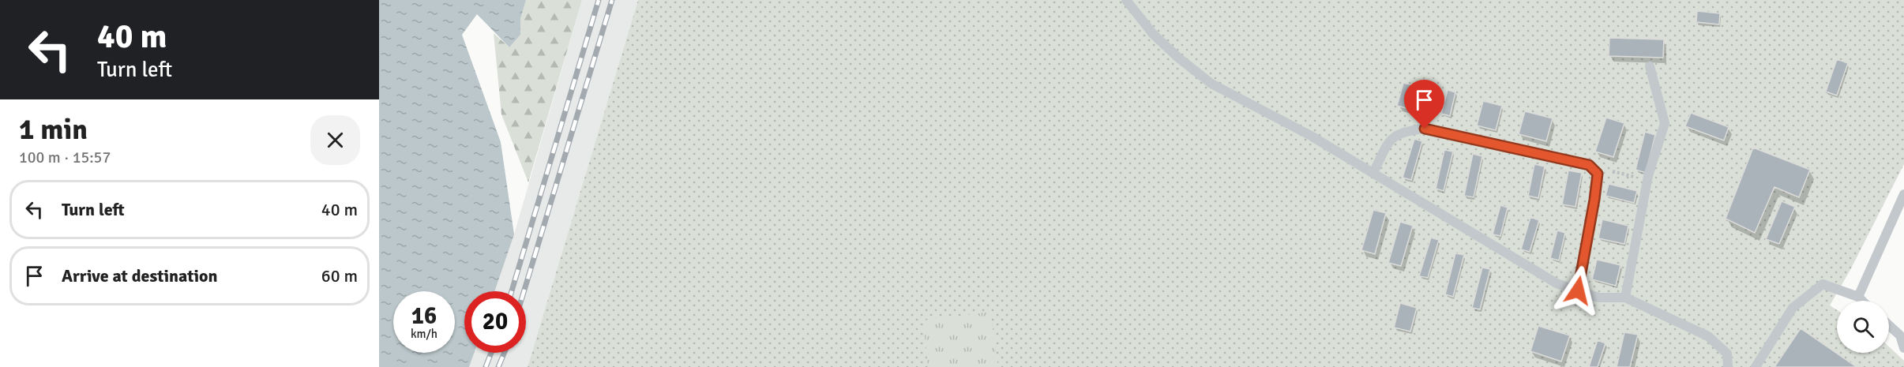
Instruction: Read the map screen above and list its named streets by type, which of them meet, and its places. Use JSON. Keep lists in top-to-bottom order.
{
  "page": {
    "turn": ["40 m", "Turn left"],
    "heading": ["1 min", "100 m · 15:57"],
    "list": [
      {
        "name": "Turn left",
        "value": "40 m"
      },
      {
        "name": "Arrive at destination",
        "value": "60 m"
      }
    ],
    "speed": "16 km/h",
    "limit": "20"
  }
}
